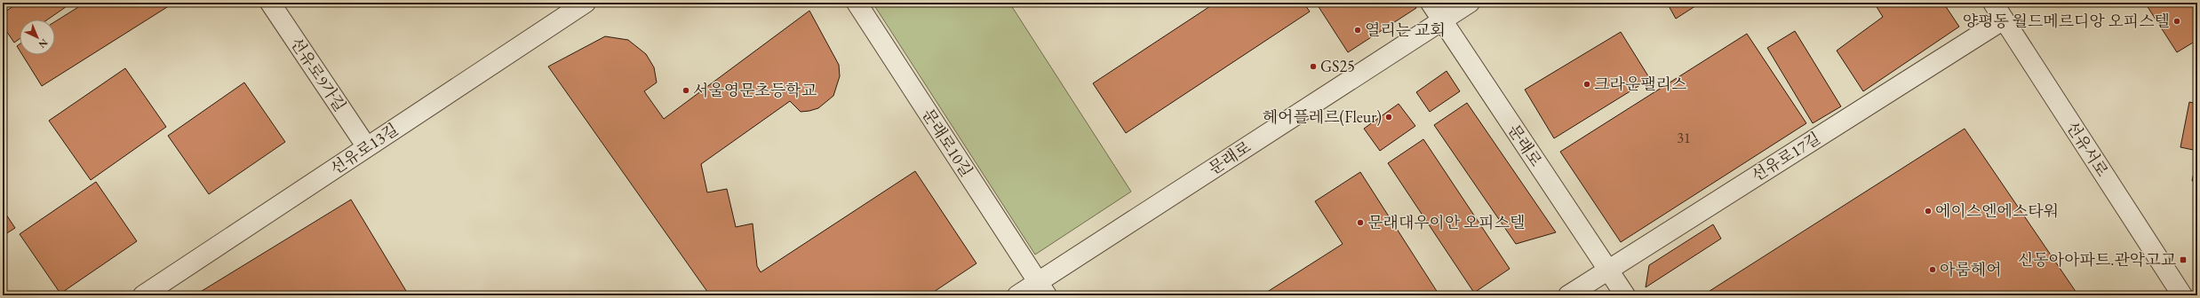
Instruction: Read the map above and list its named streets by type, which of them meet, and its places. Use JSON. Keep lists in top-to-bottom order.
{
  "streets": {
    "street": [
      "선유로9가길",
      "문래로10길",
      "문래로",
      "선유로13길",
      "선유서로",
      "선유로17길"
    ]
  },
  "crossings": [
    ["선유로9가길", "선유로13길"],
    ["문래로10길", "문래로"],
    ["문래로", "선유로17길"],
    ["선유서로", "선유로17길"]
  ],
  "places": {
    "other": [
      "양평동 월드메르디앙 오피스텔",
      "열리는 교회",
      "GS25",
      "크라운팰리스",
      "서울영문초등학교",
      "헤어플레르(Fleur)",
      "에이스엔에스타워",
      "문래대우이안 오피스텔",
      "아룸헤어"
    ],
    "transit": ["신동아아파트.관악고교"]
  },
  "house_numbers": ["31"],
  "north": "bottom right"
}
